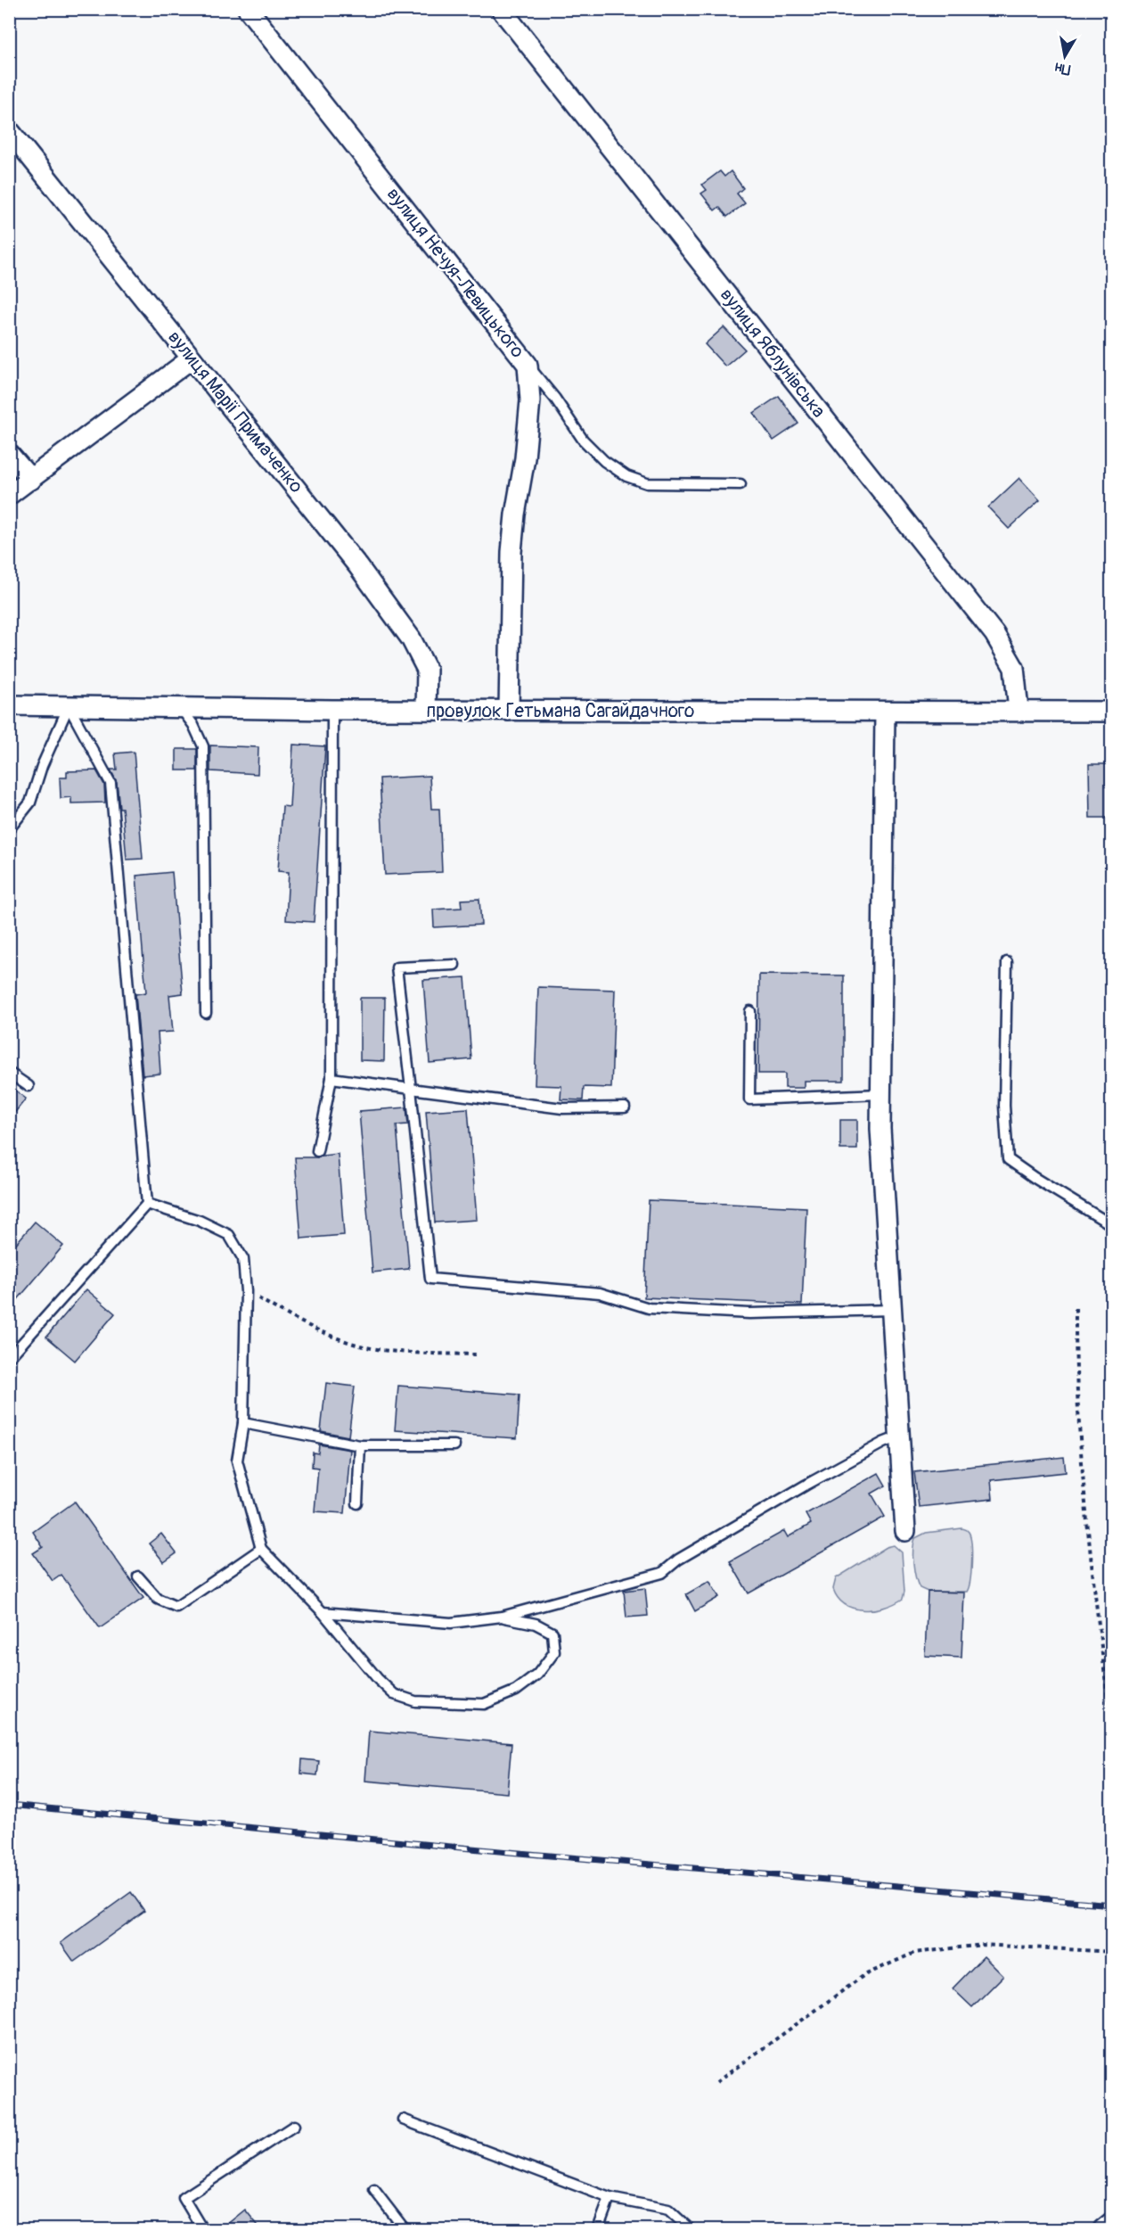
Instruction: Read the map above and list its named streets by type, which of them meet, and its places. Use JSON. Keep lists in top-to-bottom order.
{
  "streets": {
    "street": [
      "вулиця Нечуя-Левицького",
      "вулиця Яблунівська",
      "вулиця Марії Примаченко",
      "провулок Гетьмана Сагайдачного"
    ]
  },
  "crossings": [
    ["вулиця Нечуя-Левицького", "провулок Гетьмана Сагайдачного"],
    ["вулиця Яблунівська", "провулок Гетьмана Сагайдачного"],
    ["вулиця Марії Примаченко", "провулок Гетьмана Сагайдачного"]
  ],
  "north": "bottom"
}
